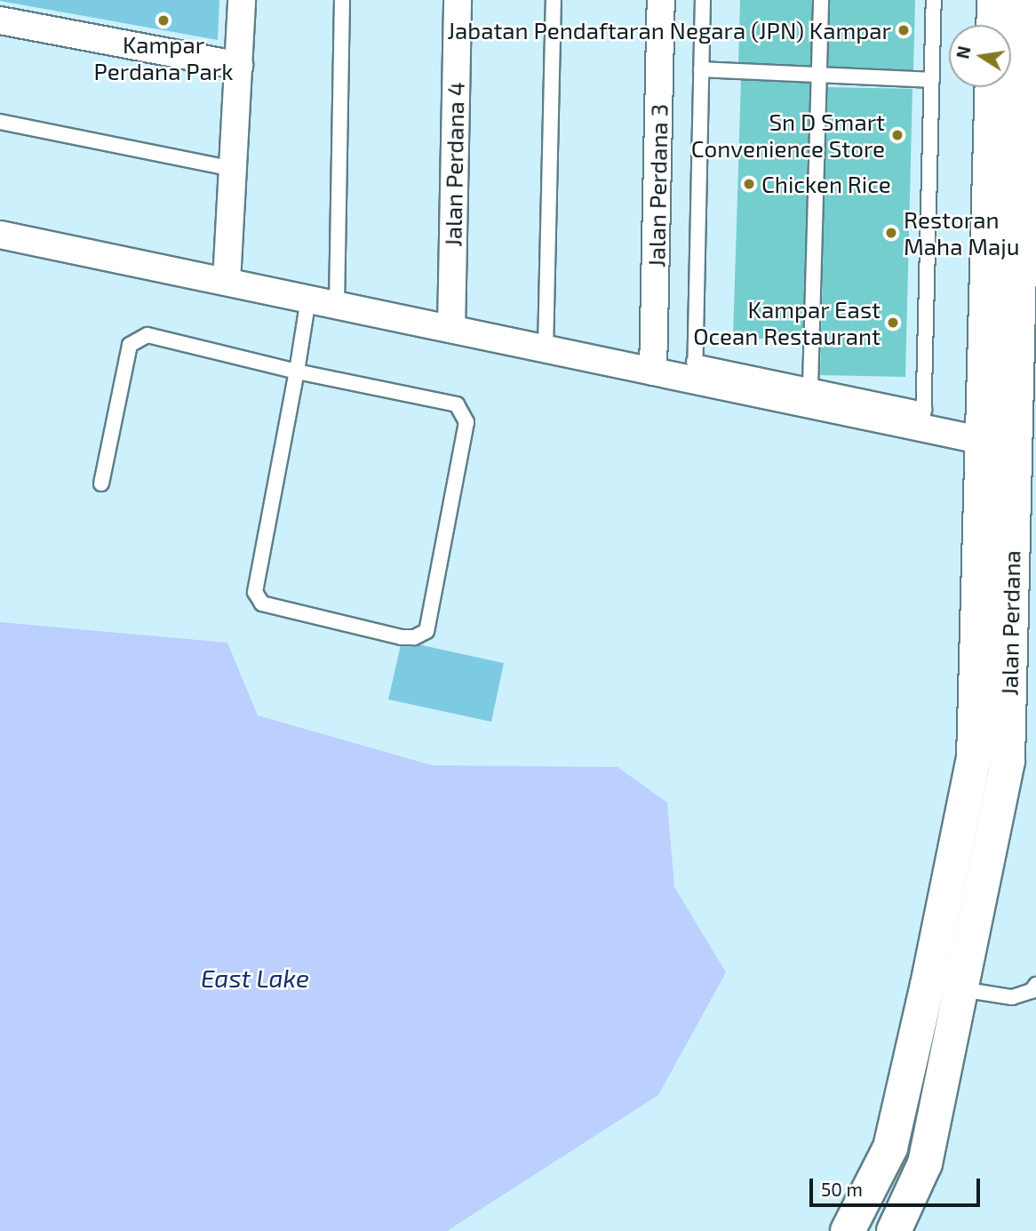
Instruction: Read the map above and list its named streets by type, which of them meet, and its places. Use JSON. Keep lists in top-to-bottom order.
{
  "streets": {
    "street": ["Jalan Perdana 4", "Jalan Perdana 3", "Jalan Perdana"]
  },
  "water": ["East Lake"],
  "places": [
    "Kampar Perdana Park",
    "Jabatan Pendaftaran Negara (JPN) Kampar",
    "Sn D Smart Convenience Store",
    "Chicken Rice",
    "Restoran Maha Maju",
    "Kampar East Ocean Restaurant"
  ],
  "scale_bar": "50 m",
  "north": "left"
}
